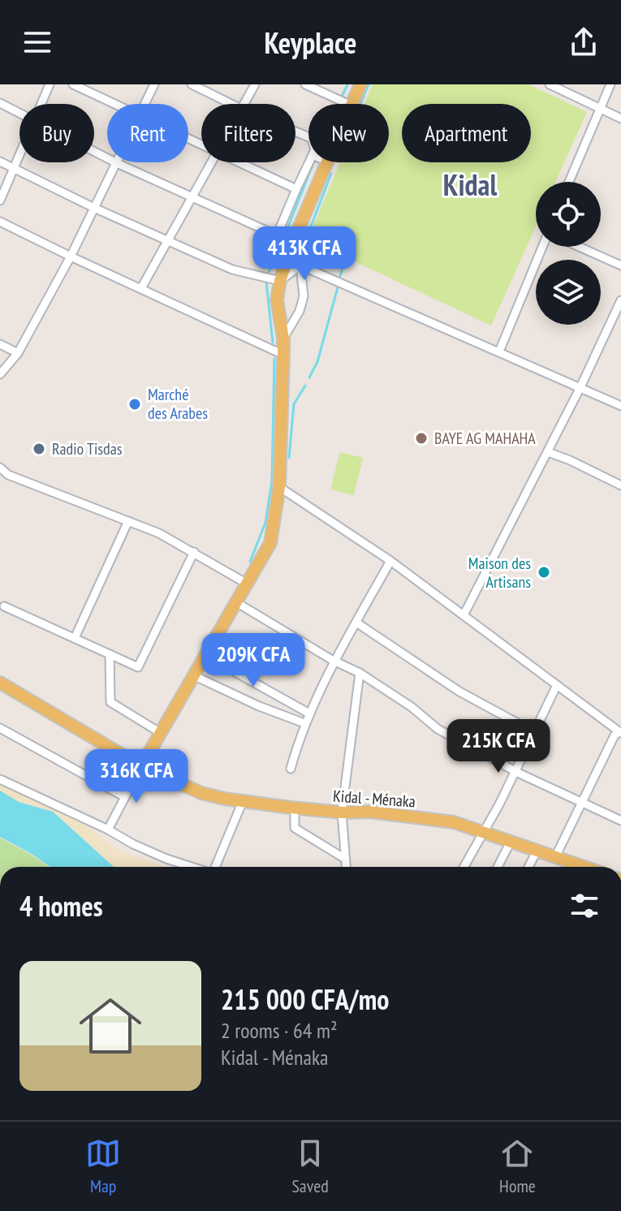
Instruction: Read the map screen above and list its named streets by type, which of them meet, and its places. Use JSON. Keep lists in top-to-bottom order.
{
  "streets": {
    "main road": ["Kidal - Ménaka"]
  },
  "districts": ["Kidal"],
  "places": [
    "Marché des Arabes",
    "BAYE AG MAHAHA",
    "Radio Tisdas",
    "Maison des Artisans"
  ],
  "page": {
    "header": "Keyplace",
    "chip": [
      "Buy",
      "Rent",
      "Filters",
      "New",
      "Apartment"
    ],
    "price": [
      "413K CFA",
      "209K CFA",
      "215K CFA",
      "316K CFA"
    ],
    "heading": "4 homes",
    "list": [
      {
        "name": "215 000 CFA/mo",
        "note": "2 rooms · 64 m² · Kidal - Ménaka"
      }
    ],
    "tabs": ["Map", "Saved", "Home"]
  }
}
